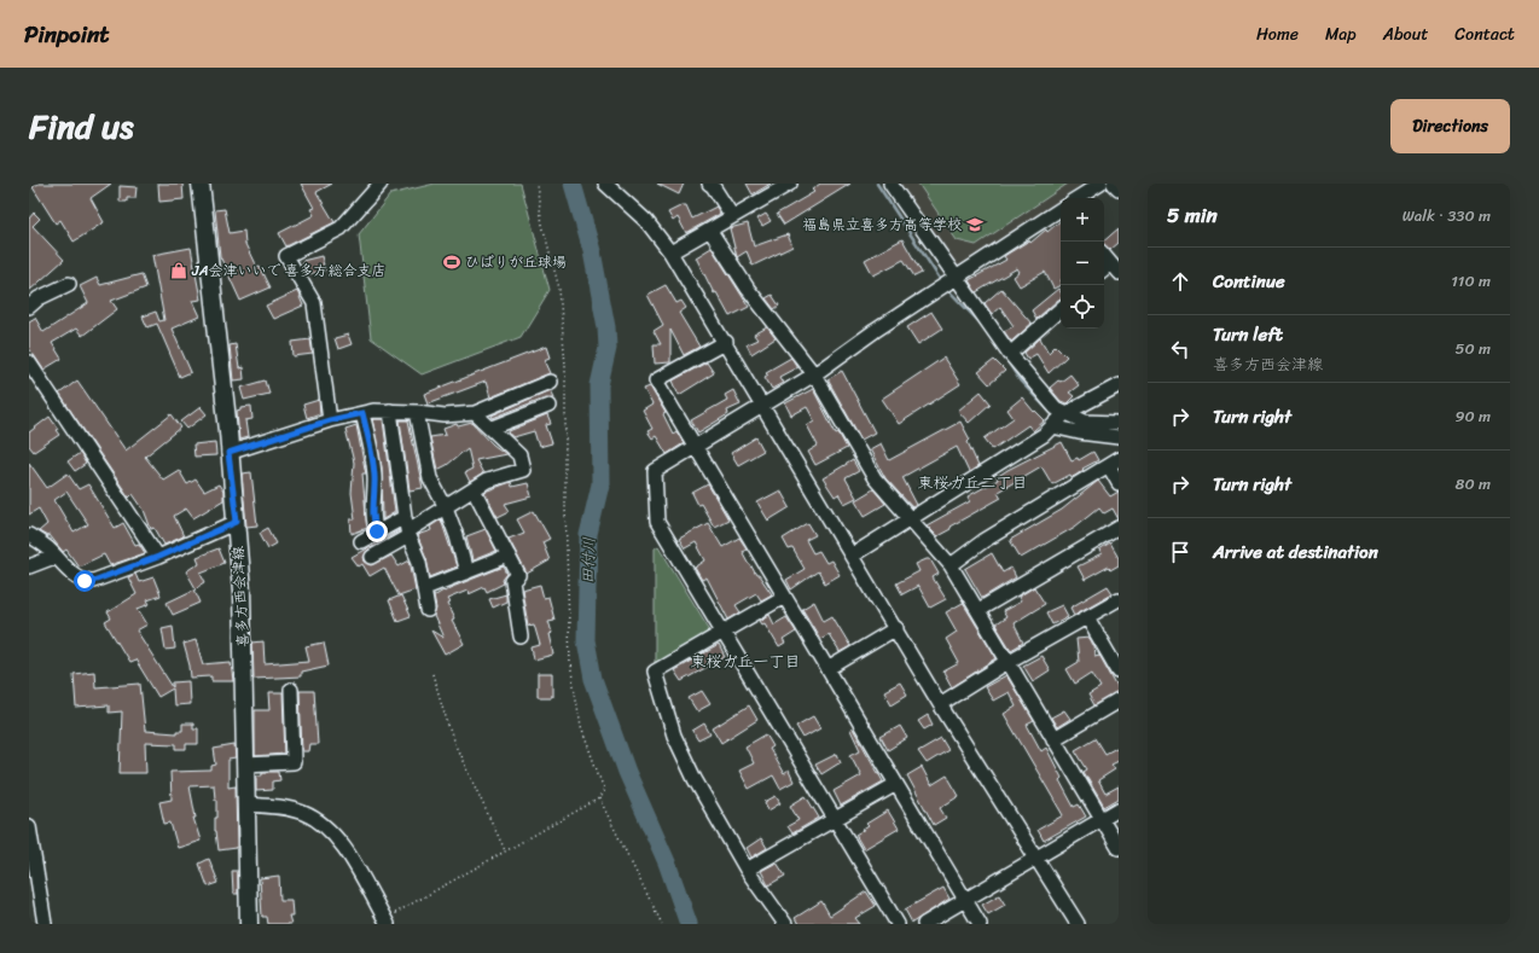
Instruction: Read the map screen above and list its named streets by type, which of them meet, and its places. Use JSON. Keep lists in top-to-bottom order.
{
  "streets": {
    "main road": ["喜多方西会津線"]
  },
  "districts": ["東桜ガ丘二丁目", "東桜ガ丘一丁目"],
  "water": ["田付川"],
  "places": {
    "school or university": ["福島県立喜多方高等学校"],
    "sports": ["ひばりが丘球場"],
    "shop": ["JA会津いいで 喜多方総合支店"]
  },
  "page": {
    "header": "Pinpoint",
    "nav": [
      "Home",
      "Map",
      "About",
      "Contact"
    ],
    "title": "Find us",
    "buttons": "Directions",
    "heading": ["5 min", "Walk · 330 m"],
    "map_buttons": ["+", "−"],
    "list": [
      ["Continue", "110 m"],
      ["Turn left", "喜多方西会津線", "50 m"],
      ["Turn right", "90 m"],
      ["Turn right", "80 m"],
      "Arrive at destination"
    ]
  }
}
